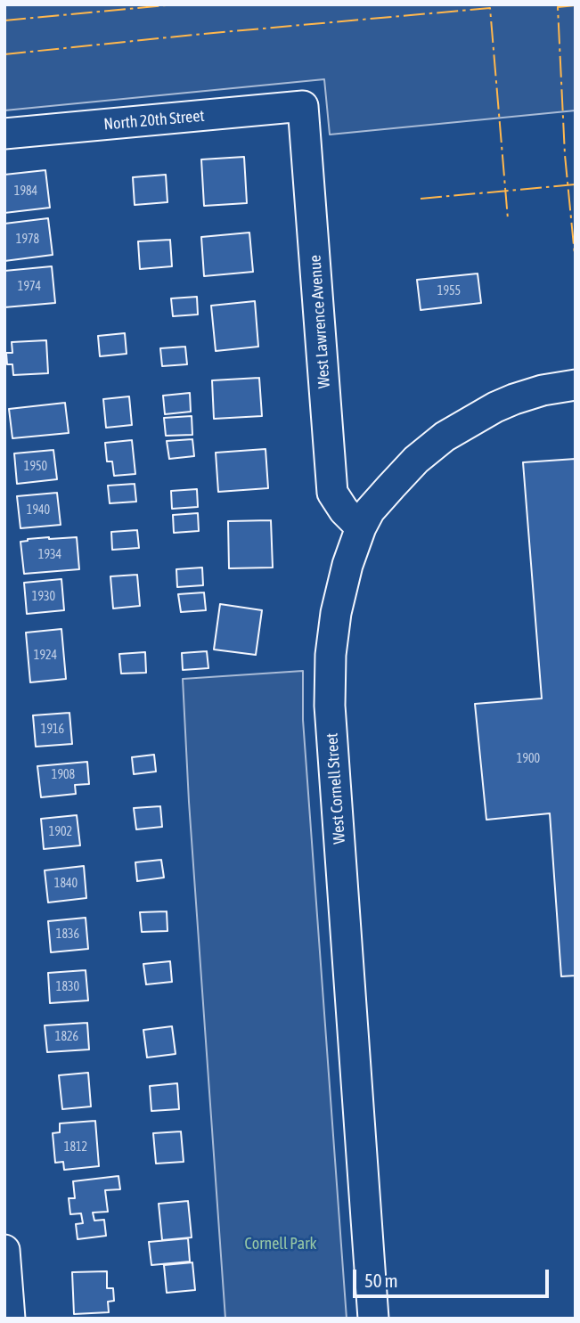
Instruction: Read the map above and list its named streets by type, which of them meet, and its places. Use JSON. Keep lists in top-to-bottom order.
{
  "streets": {
    "street": ["North 20th Street", "West Lawrence Avenue", "West Cornell Street"]
  },
  "crossings": [
    ["North 20th Street", "West Lawrence Avenue"],
    ["West Lawrence Avenue", "West Cornell Street"]
  ],
  "parks": ["Cornell Park"],
  "house_numbers": [
    "1984",
    "1978",
    "1974",
    "1955",
    "1950",
    "1940",
    "1934",
    "1930",
    "1924",
    "1916",
    "1900",
    "1908",
    "1902",
    "1840",
    "1836",
    "1830",
    "1826",
    "1812"
  ],
  "scale_bar": "50 m"
}
